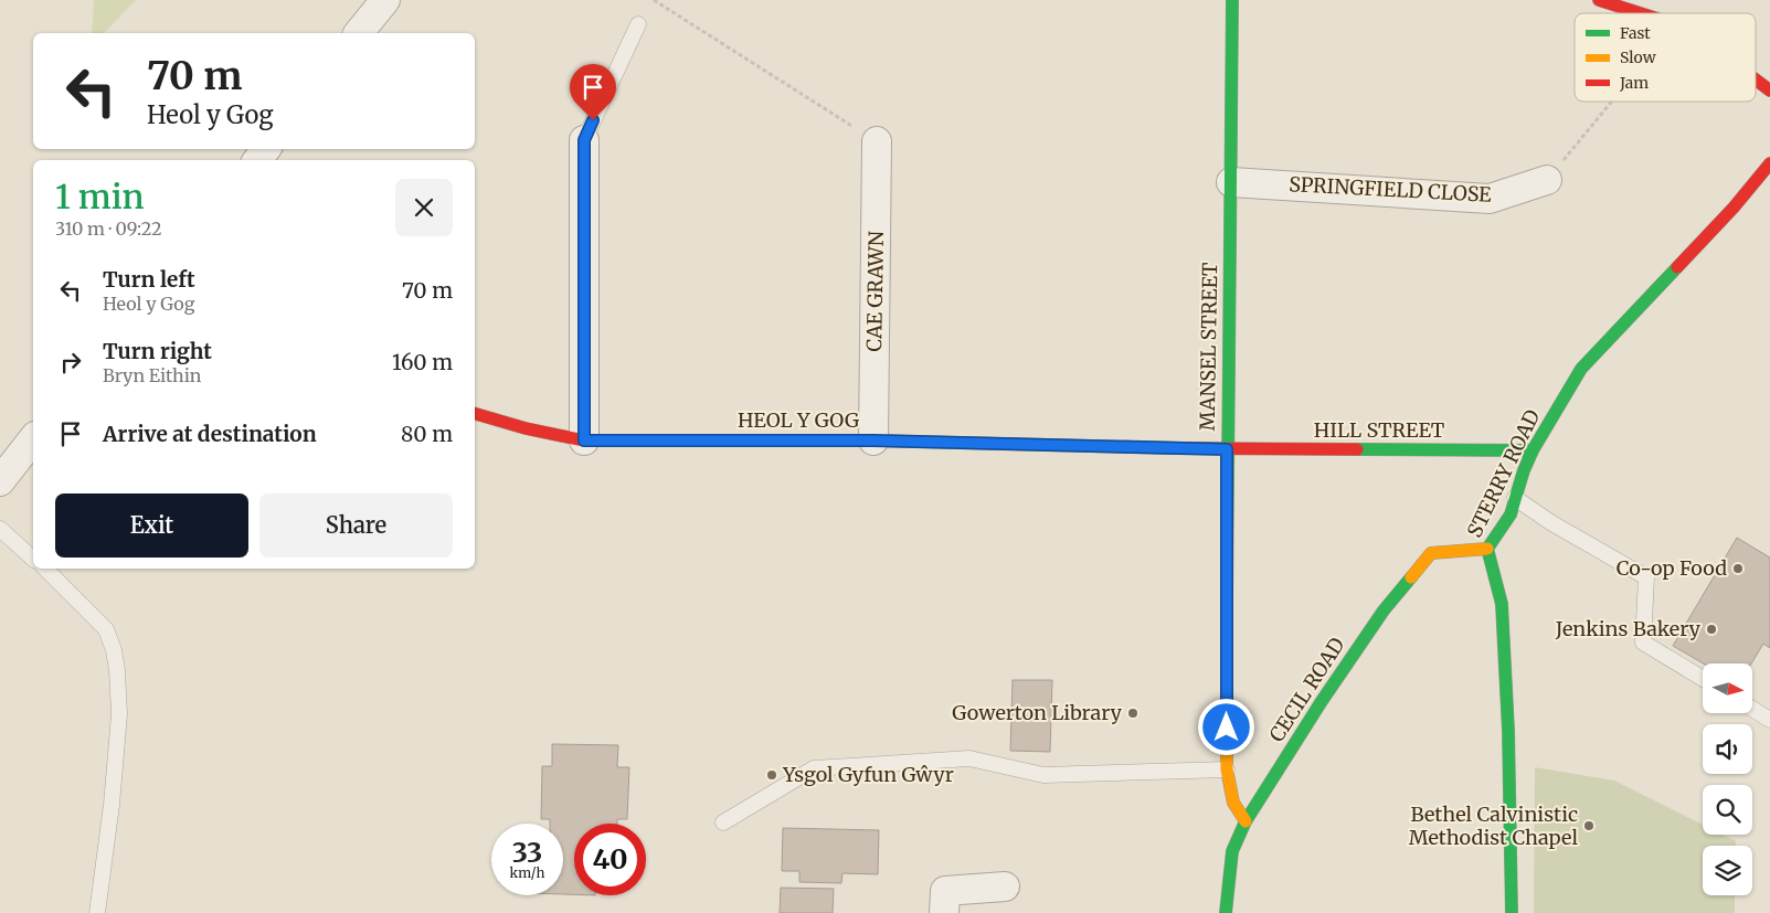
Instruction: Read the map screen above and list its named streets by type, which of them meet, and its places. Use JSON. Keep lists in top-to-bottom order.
{
  "streets": {
    "street": [
      "SPRINGFIELD CLOSE",
      "CAE GRAWN",
      "MANSEL STREET",
      "HEOL Y GOG",
      "HILL STREET",
      "STERRY ROAD",
      "CECIL ROAD"
    ]
  },
  "crossings": [
    ["SPRINGFIELD CLOSE", "MANSEL STREET"],
    ["CAE GRAWN", "HEOL Y GOG"],
    ["MANSEL STREET", "HEOL Y GOG"],
    ["MANSEL STREET", "HILL STREET"],
    ["MANSEL STREET", "CECIL ROAD"],
    ["HEOL Y GOG", "HILL STREET"],
    ["HILL STREET", "STERRY ROAD"],
    ["STERRY ROAD", "CECIL ROAD"]
  ],
  "places": [
    "Co-op Food",
    "Jenkins Bakery",
    "Gowerton Library",
    "Ysgol Gyfun Gŵyr",
    "Bethel Calvinistic Methodist Chapel"
  ],
  "legend": ["Fast", "Slow", "Jam"],
  "north": "right",
  "page": {
    "turn": ["70 m", "Heol y Gog"],
    "heading": ["1 min", "310 m · 09:22"],
    "list": [
      {
        "name": "Turn left",
        "note": "Heol y Gog",
        "value": "70 m"
      },
      {
        "name": "Turn right",
        "note": "Bryn Eithin",
        "value": "160 m"
      },
      {
        "name": "Arrive at destination",
        "value": "80 m"
      }
    ],
    "buttons": ["Exit", "Share"],
    "speed": "33 km/h",
    "limit": "40"
  }
}
